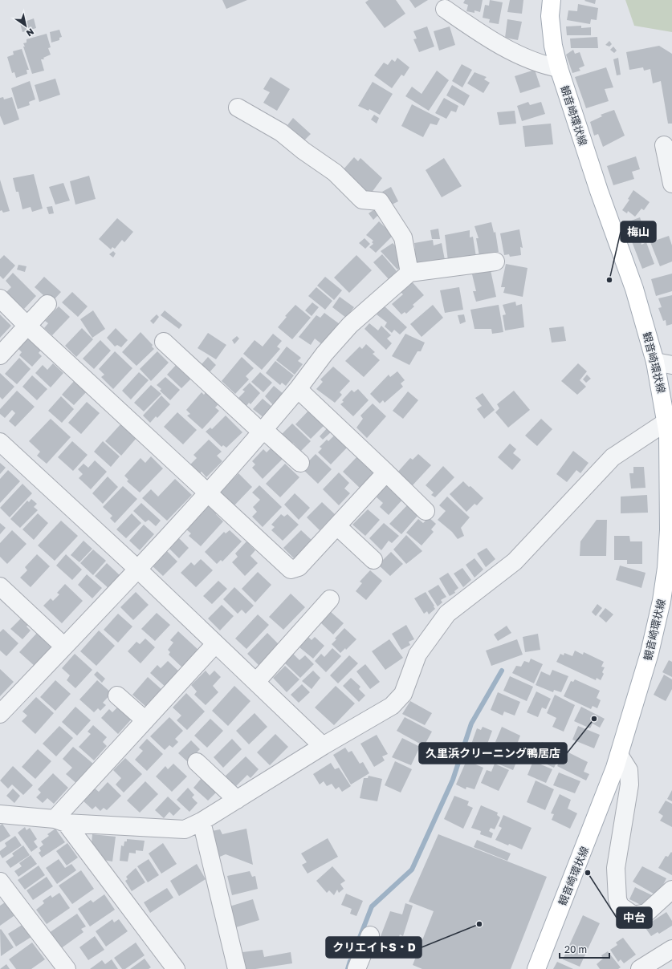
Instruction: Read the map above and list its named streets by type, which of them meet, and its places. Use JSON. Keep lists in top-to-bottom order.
{
  "streets": {
    "main road": ["観音崎環状線"]
  },
  "places": [
    "梅山",
    "久里浜クリーニング鴨居店",
    "中台",
    "クリエイトS・D"
  ],
  "scale_bar": "20 m",
  "north": "bottom right"
}
